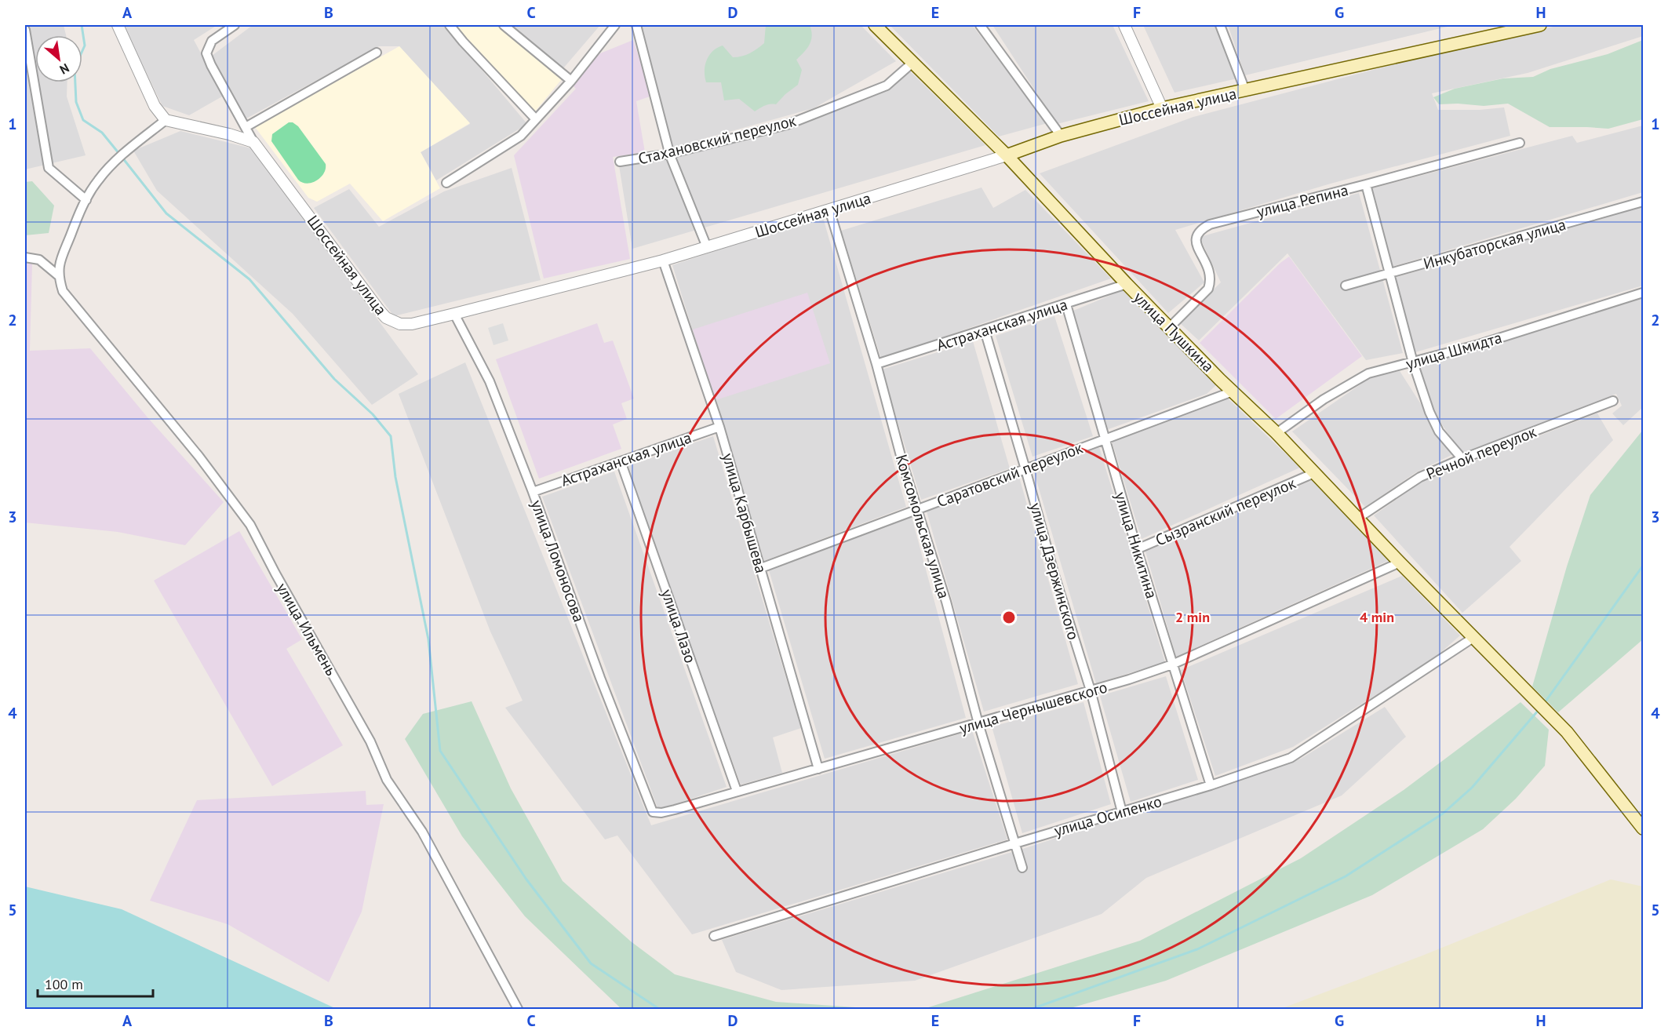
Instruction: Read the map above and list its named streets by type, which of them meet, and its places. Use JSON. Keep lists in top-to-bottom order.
{
  "streets": {
    "main road": ["Шоссейная улица", "улица Пушкина"],
    "street": [
      "Стахановский переулок",
      "улица Репина",
      "Инкубаторская улица",
      "Астраханская улица",
      "улица Шмидта",
      "Речной переулок",
      "Саратовский переулок",
      "Сызранский переулок",
      "улица Карбышева",
      "Комсомольская улица",
      "улица Никитина",
      "улица Ломоносова",
      "улица Дзержинского",
      "улица Лазо",
      "улица Ильмень",
      "улица Чернышевского",
      "улица Осипенко"
    ]
  },
  "crossings": [
    ["Шоссейная улица", "улица Пушкина"],
    ["Шоссейная улица", "улица Карбышева"],
    ["Шоссейная улица", "Комсомольская улица"],
    ["Шоссейная улица", "улица Ломоносова"],
    ["Стахановский переулок", "улица Пушкина"],
    ["улица Репина", "улица Пушкина"],
    ["Астраханская улица", "улица Пушкина"],
    ["Астраханская улица", "улица Карбышева"],
    ["Астраханская улица", "Комсомольская улица"],
    ["Астраханская улица", "улица Никитина"],
    ["Астраханская улица", "улица Ломоносова"],
    ["Астраханская улица", "улица Дзержинского"],
    ["Астраханская улица", "улица Лазо"],
    ["улица Пушкина", "улица Шмидта"],
    ["улица Пушкина", "Речной переулок"],
    ["улица Пушкина", "Саратовский переулок"],
    ["улица Пушкина", "Сызранский переулок"],
    ["улица Пушкина", "улица Чернышевского"],
    ["улица Пушкина", "улица Осипенко"],
    ["Саратовский переулок", "улица Карбышева"],
    ["Саратовский переулок", "Комсомольская улица"],
    ["Саратовский переулок", "улица Никитина"],
    ["Саратовский переулок", "улица Дзержинского"],
    ["Сызранский переулок", "улица Никитина"],
    ["улица Карбышева", "улица Чернышевского"],
    ["Комсомольская улица", "улица Чернышевского"],
    ["Комсомольская улица", "улица Осипенко"],
    ["улица Никитина", "улица Чернышевского"],
    ["улица Никитина", "улица Осипенко"],
    ["улица Ломоносова", "улица Чернышевского"],
    ["улица Дзержинского", "улица Чернышевского"],
    ["улица Дзержинского", "улица Осипенко"],
    ["улица Лазо", "улица Чернышевского"]
  ],
  "scale_bar": "100 m",
  "north": "bottom right",
  "grid": {
    "columns": [
      "A",
      "B",
      "C",
      "D",
      "E",
      "F",
      "G",
      "H"
    ],
    "rows": [
      "1",
      "2",
      "3",
      "4",
      "5"
    ]
  },
  "rings": ["2 min", "4 min"]
}
